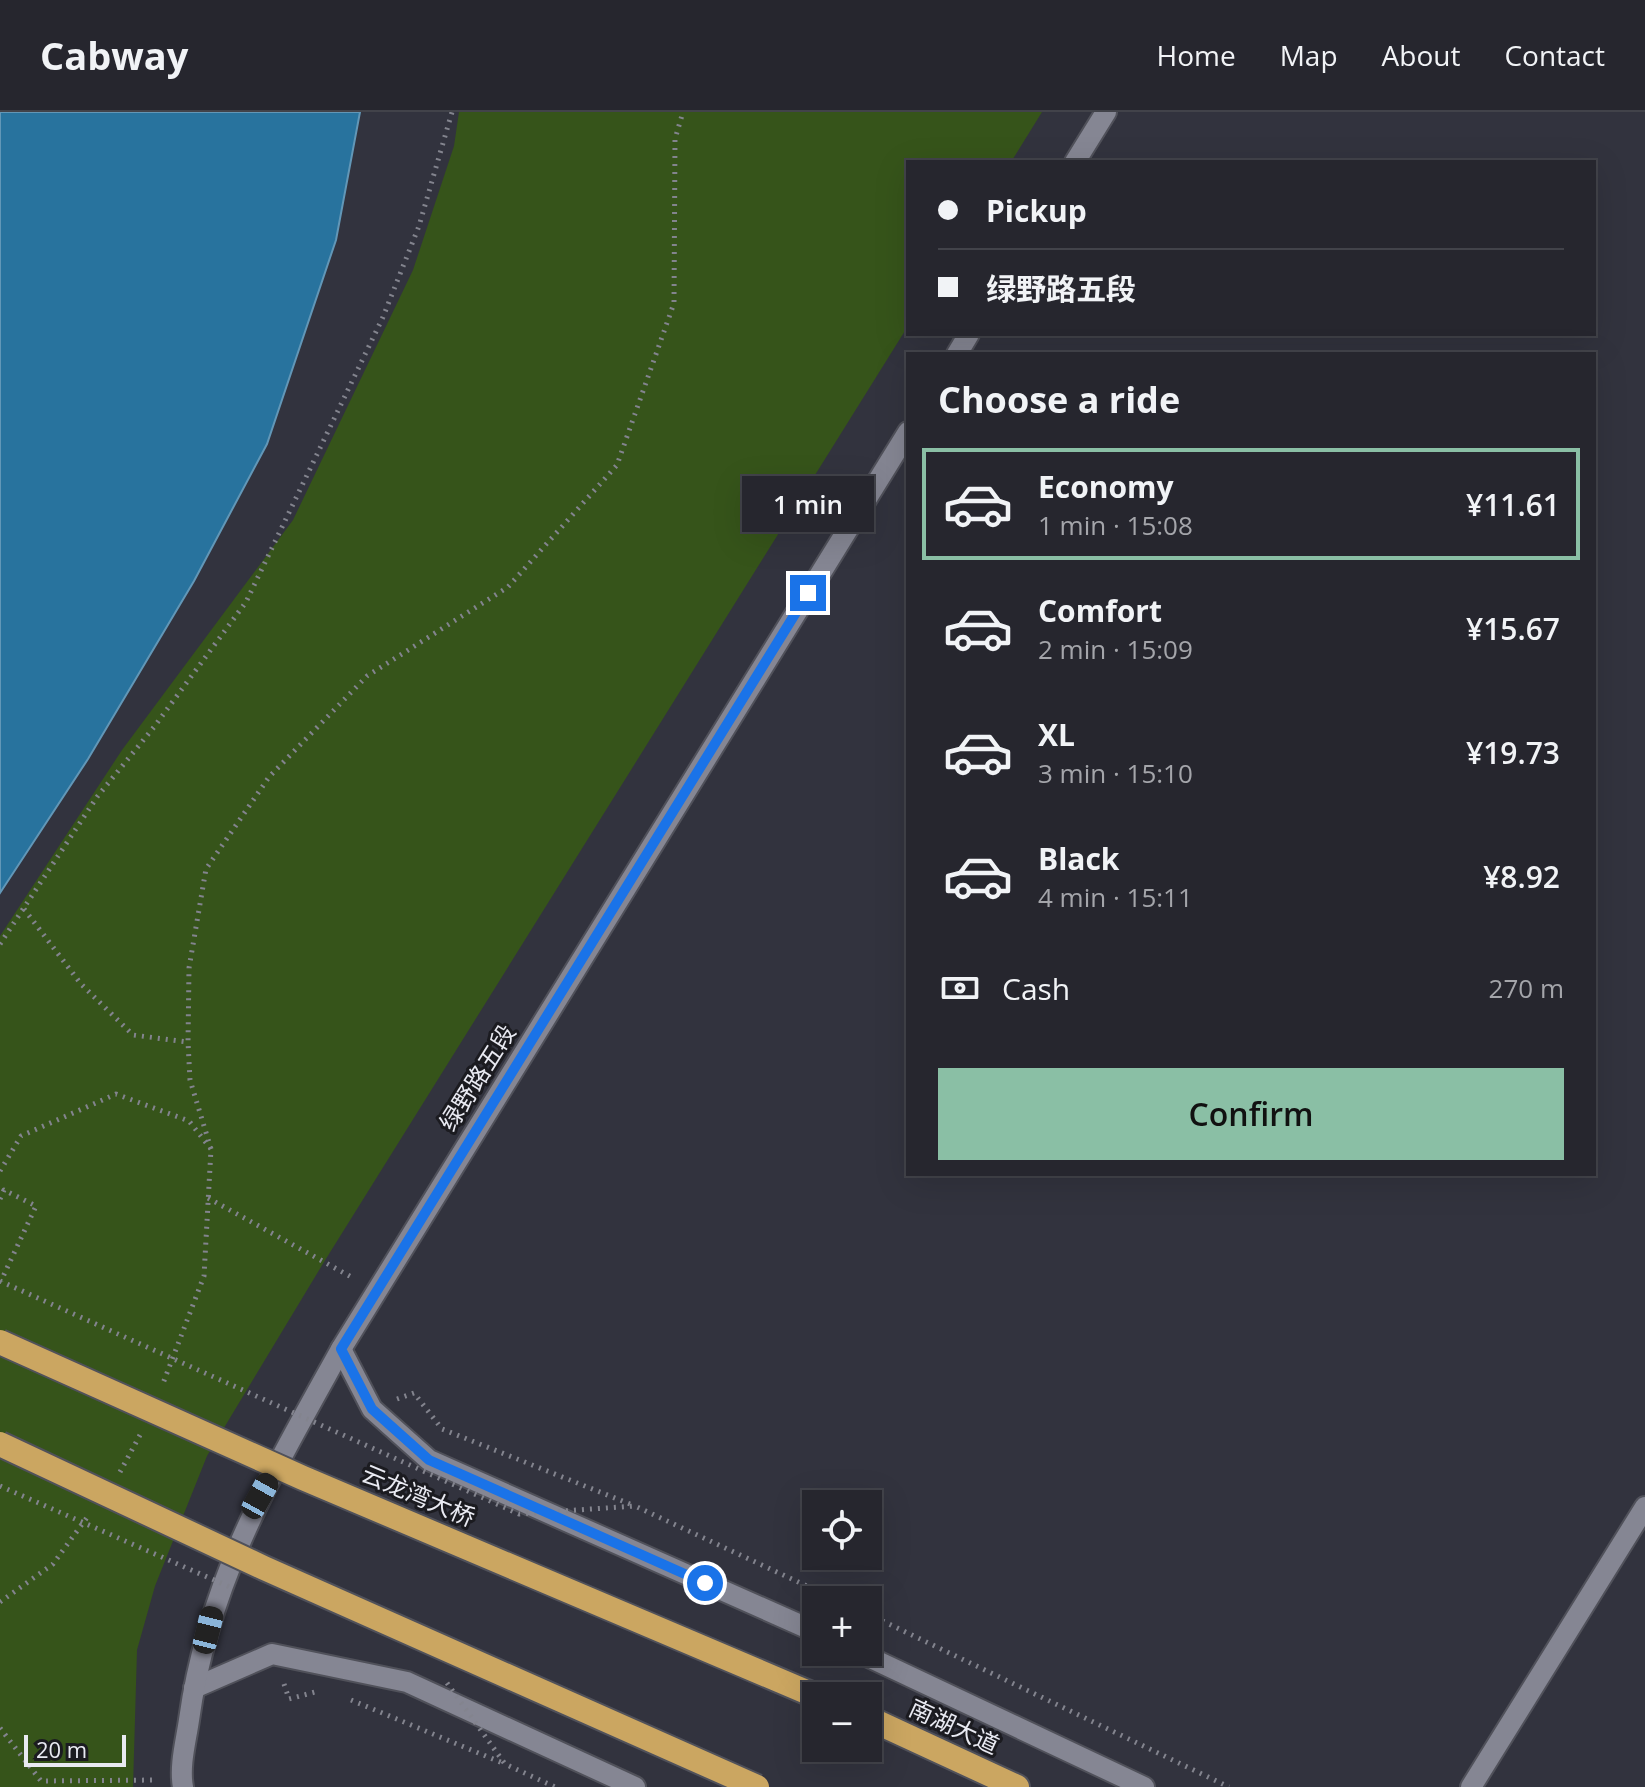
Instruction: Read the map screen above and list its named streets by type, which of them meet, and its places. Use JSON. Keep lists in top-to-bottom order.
{
  "streets": {
    "highway": ["云龙湾大桥", "南湖大道"],
    "street": ["绿野路五段"]
  },
  "scale_bar": "20 m",
  "page": {
    "header": "Cabway",
    "nav": [
      "Home",
      "Map",
      "About",
      "Contact"
    ],
    "banner": ["Pickup", "绿野路五段"],
    "heading": "Choose a ride",
    "list": [
      {
        "name": "Economy",
        "note": "1 min · 15:08",
        "value": "¥11.61"
      },
      {
        "name": "Comfort",
        "note": "2 min · 15:09",
        "value": "¥15.67"
      },
      {
        "name": "XL",
        "note": "3 min · 15:10",
        "value": "¥19.73"
      },
      {
        "name": "Black",
        "note": "4 min · 15:11",
        "value": "¥8.92"
      }
    ],
    "bubble": "1 min",
    "pay": ["Cash", "270 m"],
    "buttons": "Confirm",
    "map_buttons": ["+", "−"],
    "scale": "20 m"
  }
}
